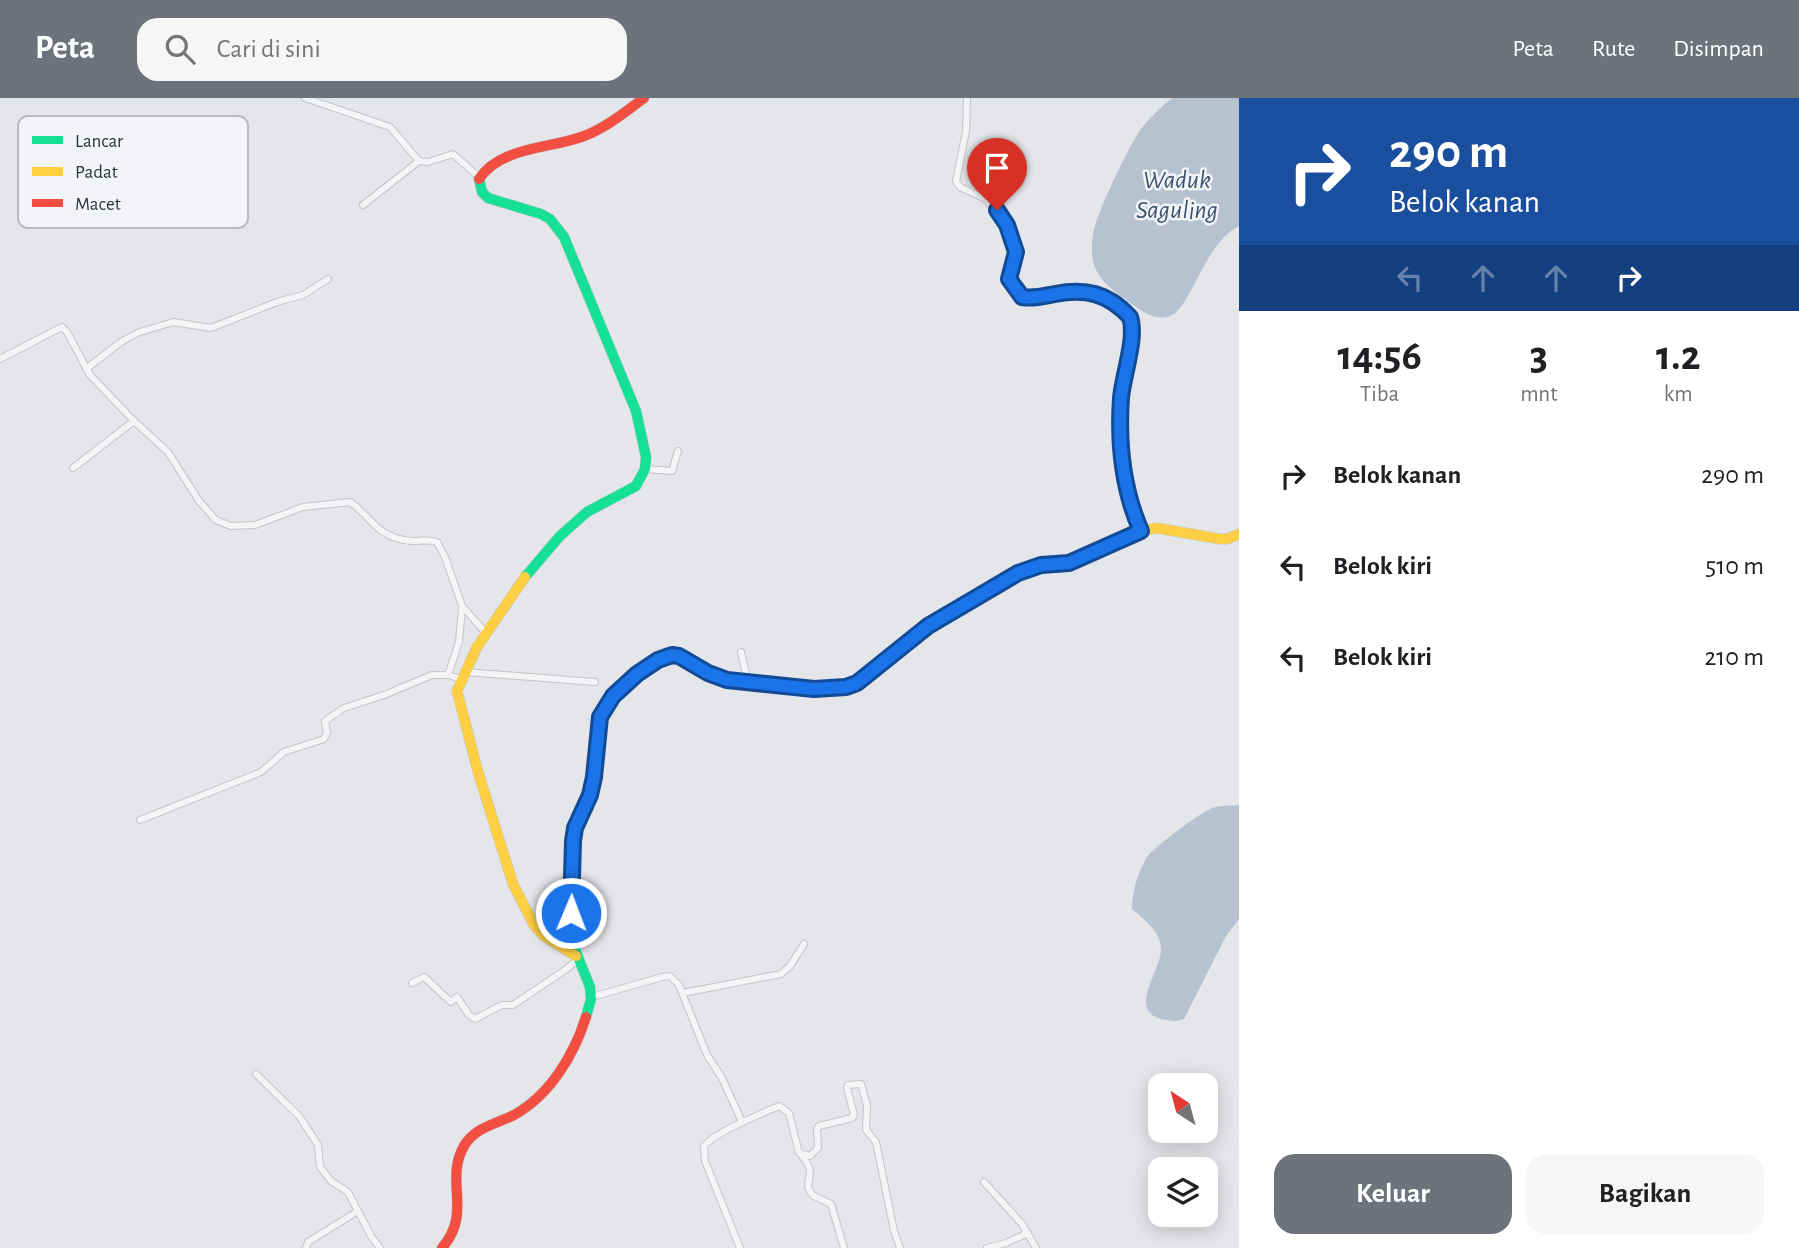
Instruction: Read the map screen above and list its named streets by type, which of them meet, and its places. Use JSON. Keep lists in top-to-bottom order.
{
  "water": ["Waduk Saguling"],
  "legend": ["Lancar", "Padat", "Macet"],
  "north": "top left",
  "page": {
    "header": "Peta",
    "search": "Cari di sini",
    "nav": ["Peta", "Rute", "Disimpan"],
    "turn": ["290 m", "Belok kanan"],
    "eta": [
      "14:56",
      "Tiba",
      "3",
      "mnt",
      "1.2",
      "km"
    ],
    "list": [
      {
        "name": "Belok kanan",
        "value": "290 m"
      },
      {
        "name": "Belok kiri",
        "value": "510 m"
      },
      {
        "name": "Belok kiri",
        "value": "210 m"
      }
    ],
    "buttons": ["Keluar", "Bagikan"]
  }
}
